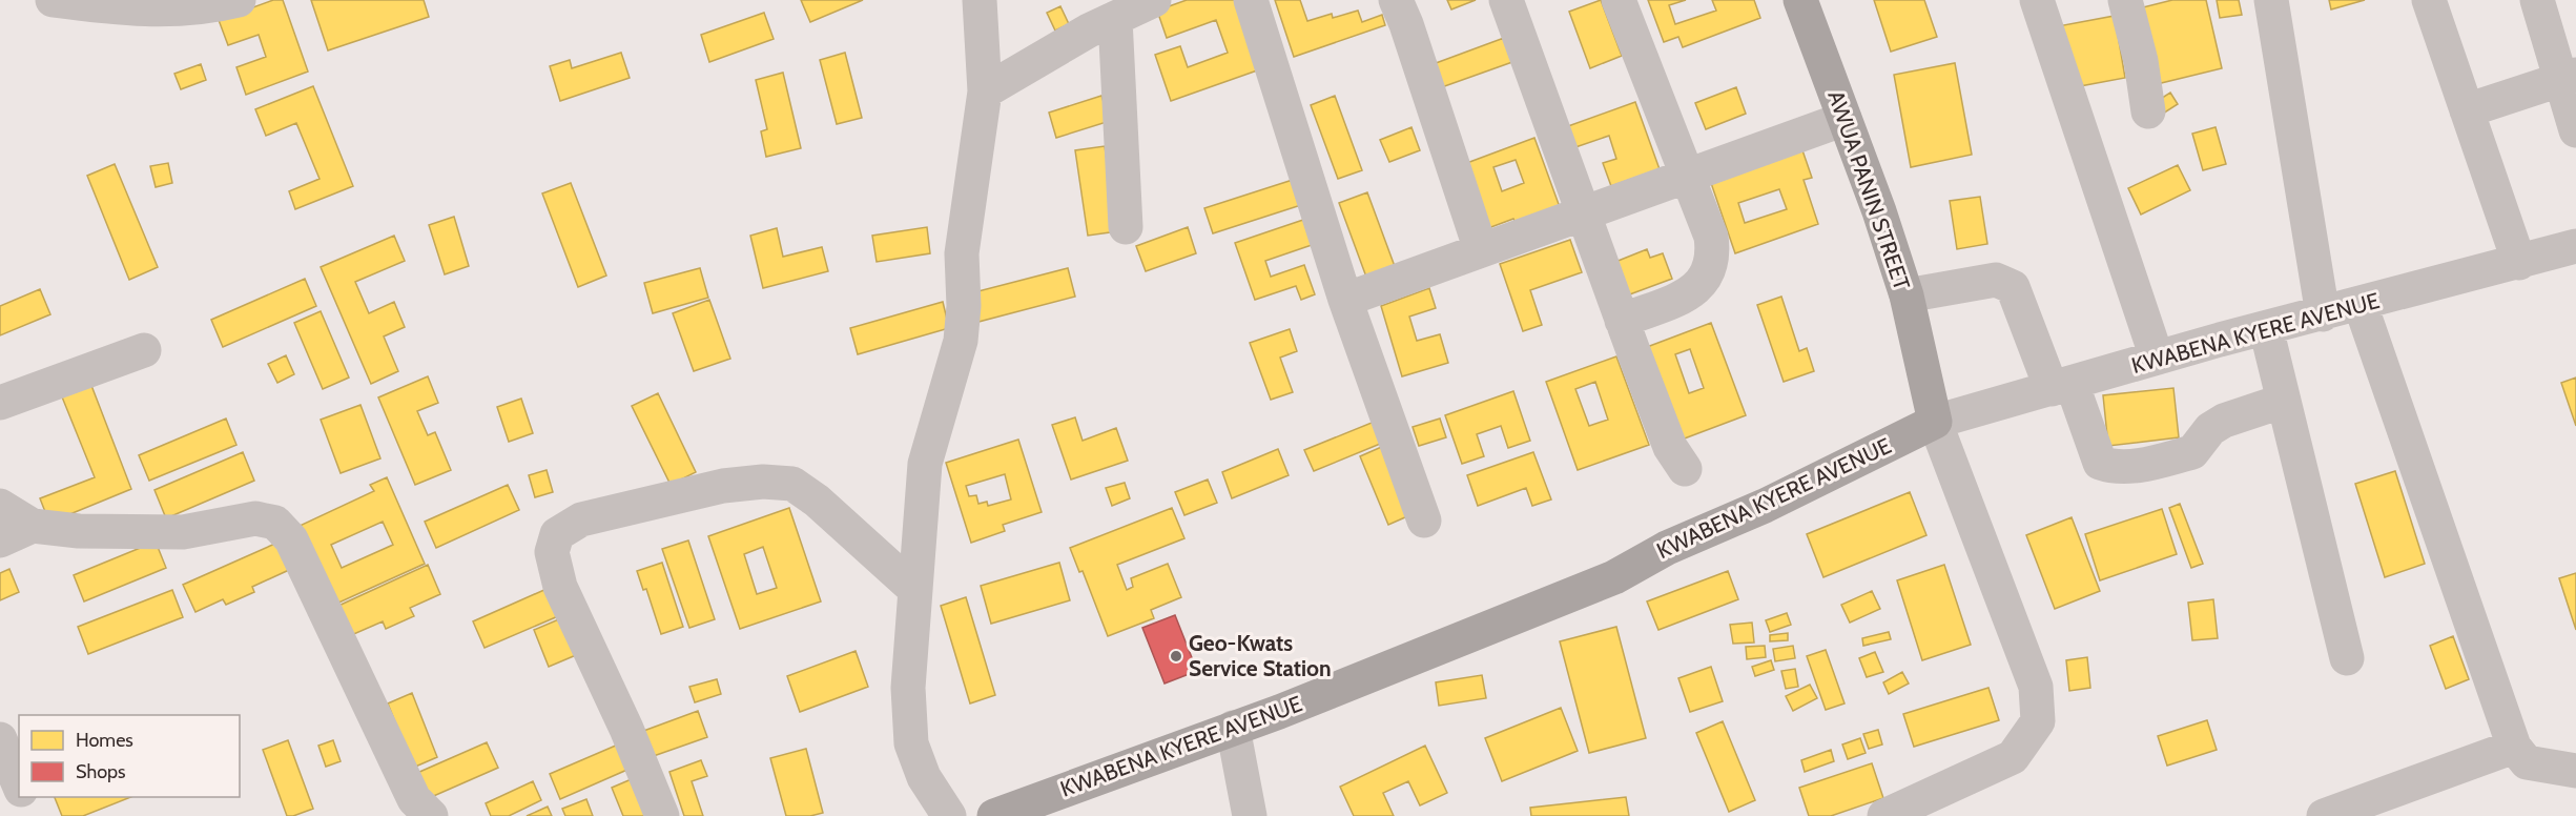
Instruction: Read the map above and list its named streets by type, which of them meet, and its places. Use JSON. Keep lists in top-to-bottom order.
{
  "streets": {
    "main road": ["AWUA PANIN STREET", "KWABENA KYERE AVENUE"]
  },
  "crossings": [
    ["AWUA PANIN STREET", "KWABENA KYERE AVENUE"]
  ],
  "places": ["Geo-Kwats Service Station"],
  "legend": ["Homes", "Shops"]
}
